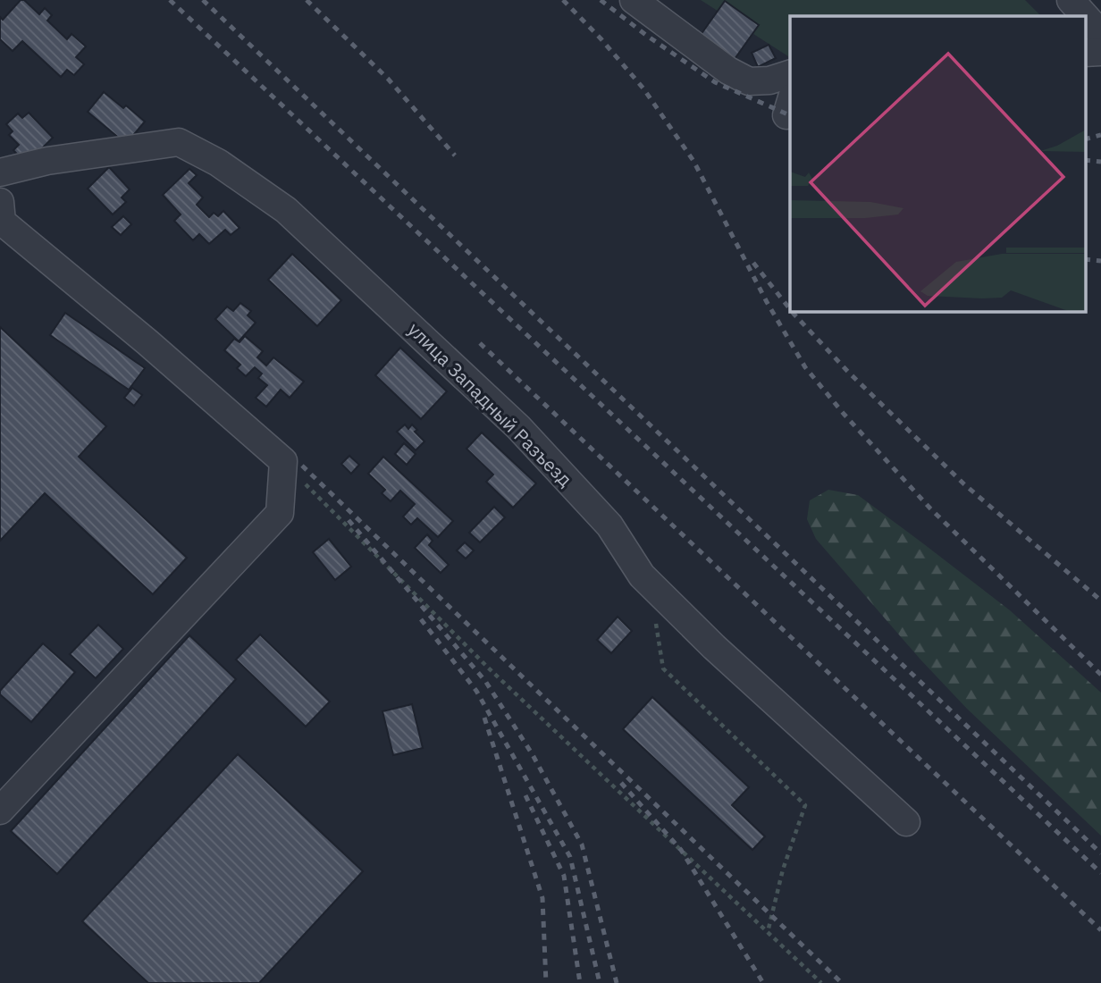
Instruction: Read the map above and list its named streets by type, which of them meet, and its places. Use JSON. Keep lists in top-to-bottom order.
{
  "streets": {
    "street": ["улица Западный Разъезд"]
  }
}
